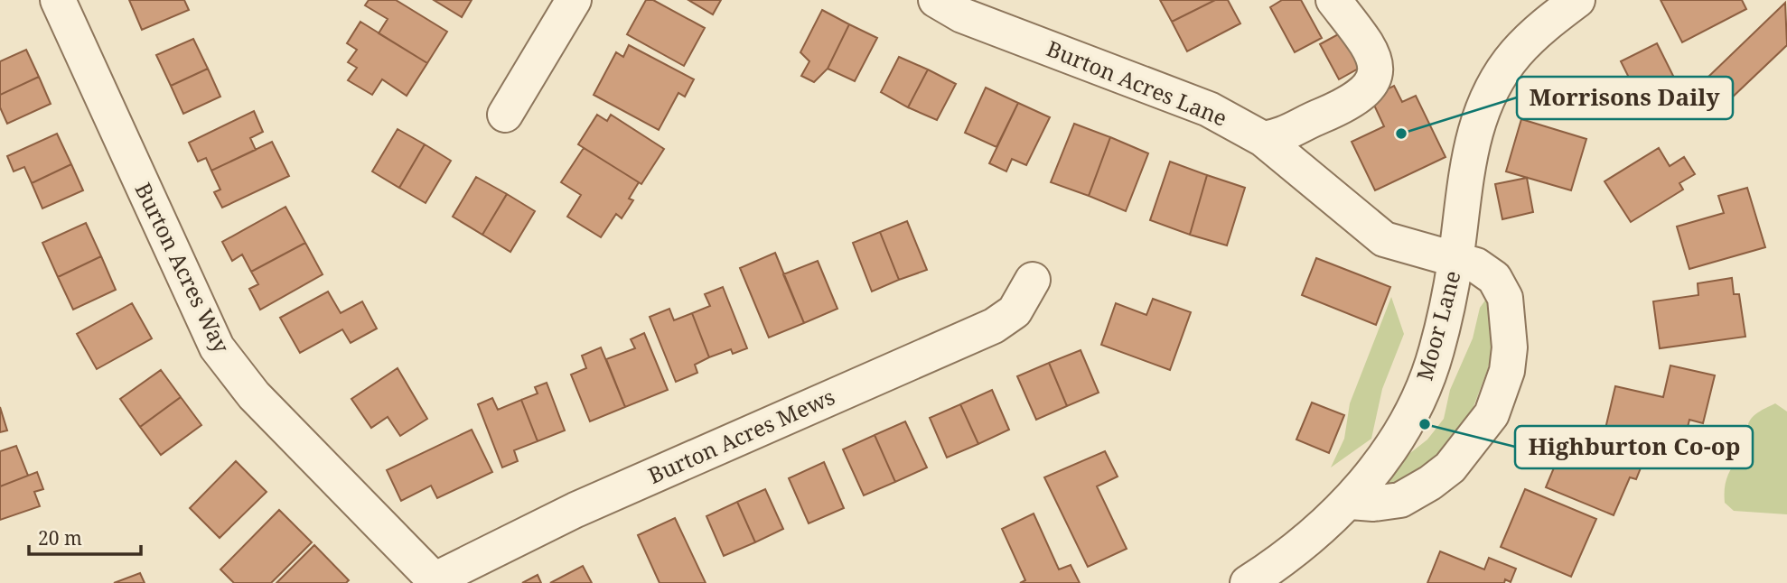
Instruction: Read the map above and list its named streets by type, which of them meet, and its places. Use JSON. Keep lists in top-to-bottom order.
{
  "streets": {
    "street": [
      "Burton Acres Lane",
      "Burton Acres Way",
      "Moor Lane",
      "Burton Acres Mews"
    ]
  },
  "crossings": [
    ["Burton Acres Lane", "Moor Lane"],
    ["Burton Acres Way", "Burton Acres Mews"]
  ],
  "places": ["Morrisons Daily", "Highburton Co-op"],
  "scale_bar": "20 m"
}
